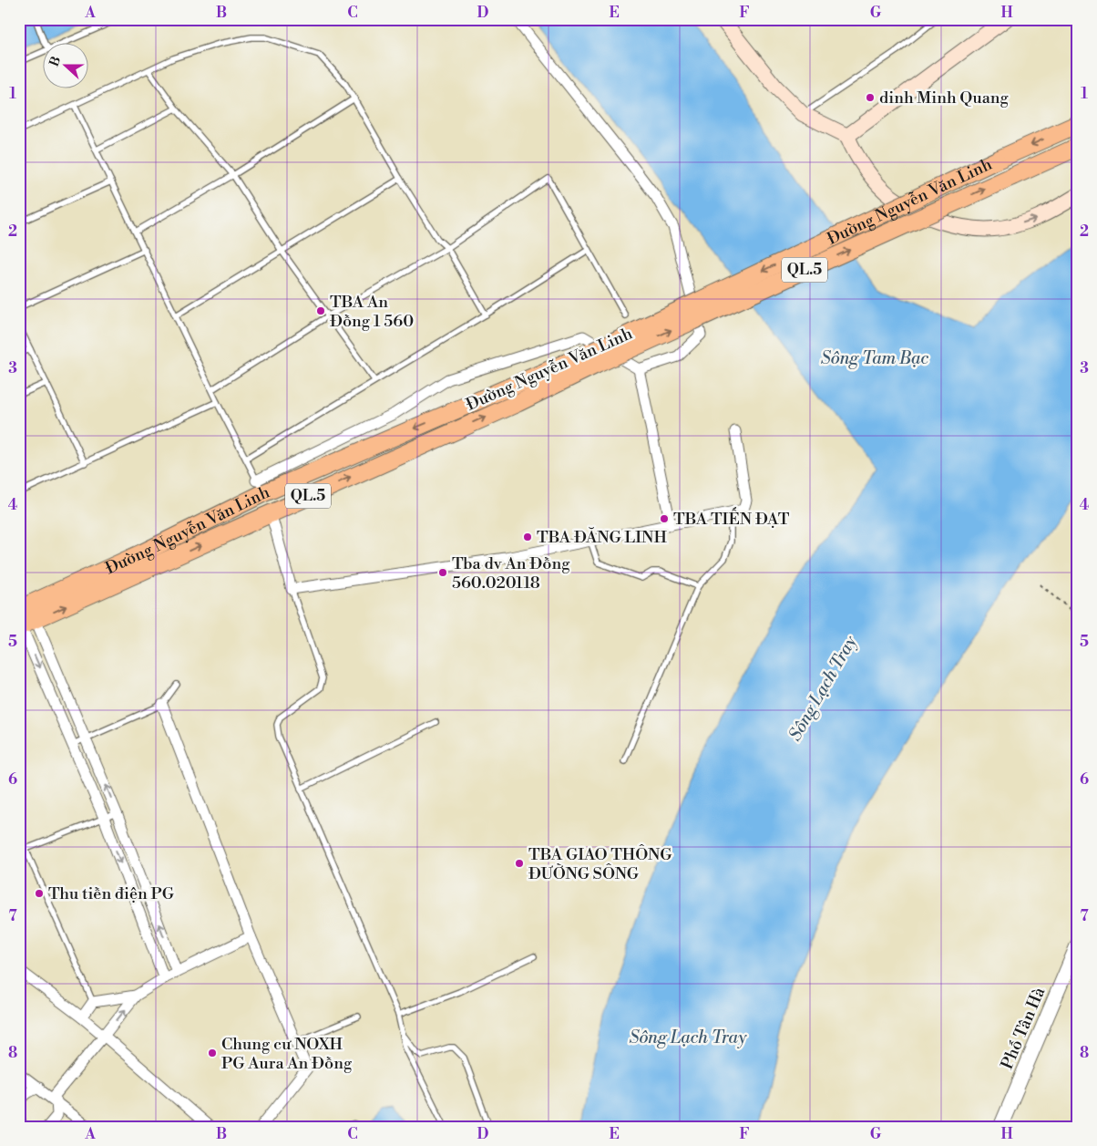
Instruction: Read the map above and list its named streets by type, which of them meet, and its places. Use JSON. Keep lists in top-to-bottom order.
{
  "streets": {
    "highway": ["Đường Nguyễn Văn Linh", "QL.5"],
    "street": ["Phố Tân Hà"]
  },
  "water": ["Sông Tam Bạc", "Sông Lạch Tray"],
  "places": [
    "dinh Minh Quang",
    "TBA An Đồng 1 560",
    "TBA TIẾN ĐẠT",
    "TBA ĐĂNG LINH",
    "Tba dv An Đồng 560.020118",
    "TBA GIAO THÔNG ĐƯỜNG SÔNG",
    "Thu tiền điện PG",
    "Chung cư NOXH PG Aura An Đồng"
  ],
  "north": "left",
  "grid": {
    "columns": [
      "A",
      "B",
      "C",
      "D",
      "E",
      "F",
      "G",
      "H"
    ],
    "rows": [
      "1",
      "2",
      "3",
      "4",
      "5",
      "6",
      "7",
      "8"
    ]
  }
}
